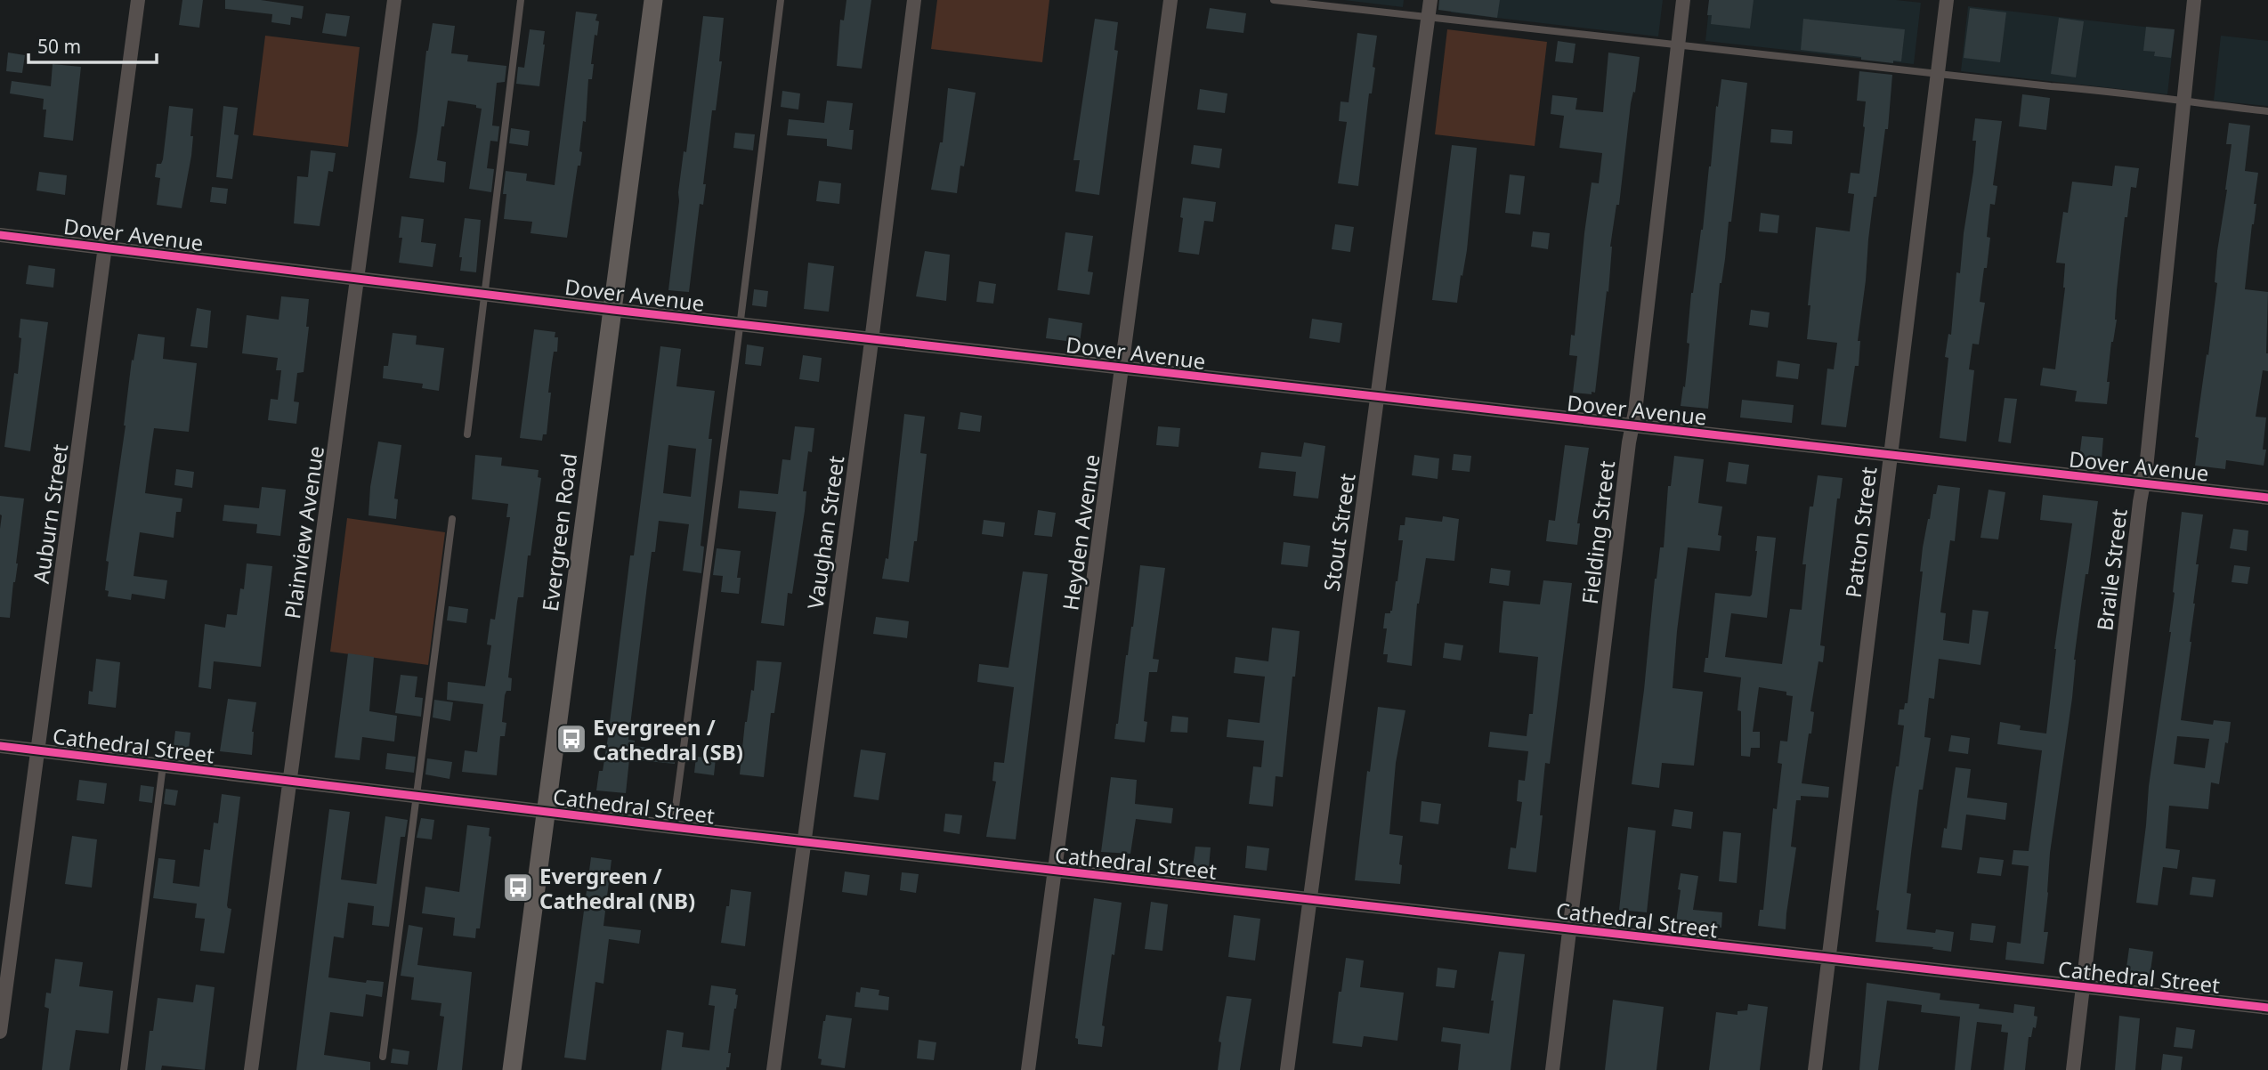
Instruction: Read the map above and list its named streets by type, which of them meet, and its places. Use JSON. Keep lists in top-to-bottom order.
{
  "streets": {
    "street": [
      "Dover Avenue",
      "Auburn Street",
      "Plainview Avenue",
      "Evergreen Road",
      "Vaughan Street",
      "Heyden Avenue",
      "Stout Street",
      "Fielding Street",
      "Patton Street",
      "Braile Street",
      "Cathedral Street"
    ]
  },
  "crossings": [
    ["Dover Avenue", "Auburn Street"],
    ["Dover Avenue", "Plainview Avenue"],
    ["Dover Avenue", "Evergreen Road"],
    ["Dover Avenue", "Vaughan Street"],
    ["Dover Avenue", "Heyden Avenue"],
    ["Dover Avenue", "Stout Street"],
    ["Dover Avenue", "Fielding Street"],
    ["Dover Avenue", "Patton Street"],
    ["Dover Avenue", "Braile Street"],
    ["Auburn Street", "Cathedral Street"],
    ["Plainview Avenue", "Cathedral Street"],
    ["Evergreen Road", "Cathedral Street"],
    ["Vaughan Street", "Cathedral Street"],
    ["Heyden Avenue", "Cathedral Street"],
    ["Stout Street", "Cathedral Street"],
    ["Fielding Street", "Cathedral Street"],
    ["Patton Street", "Cathedral Street"],
    ["Braile Street", "Cathedral Street"]
  ],
  "places": {
    "bus stop": ["Evergreen / Cathedral (SB)", "Evergreen / Cathedral (NB)"]
  },
  "scale_bar": "50 m"
}
